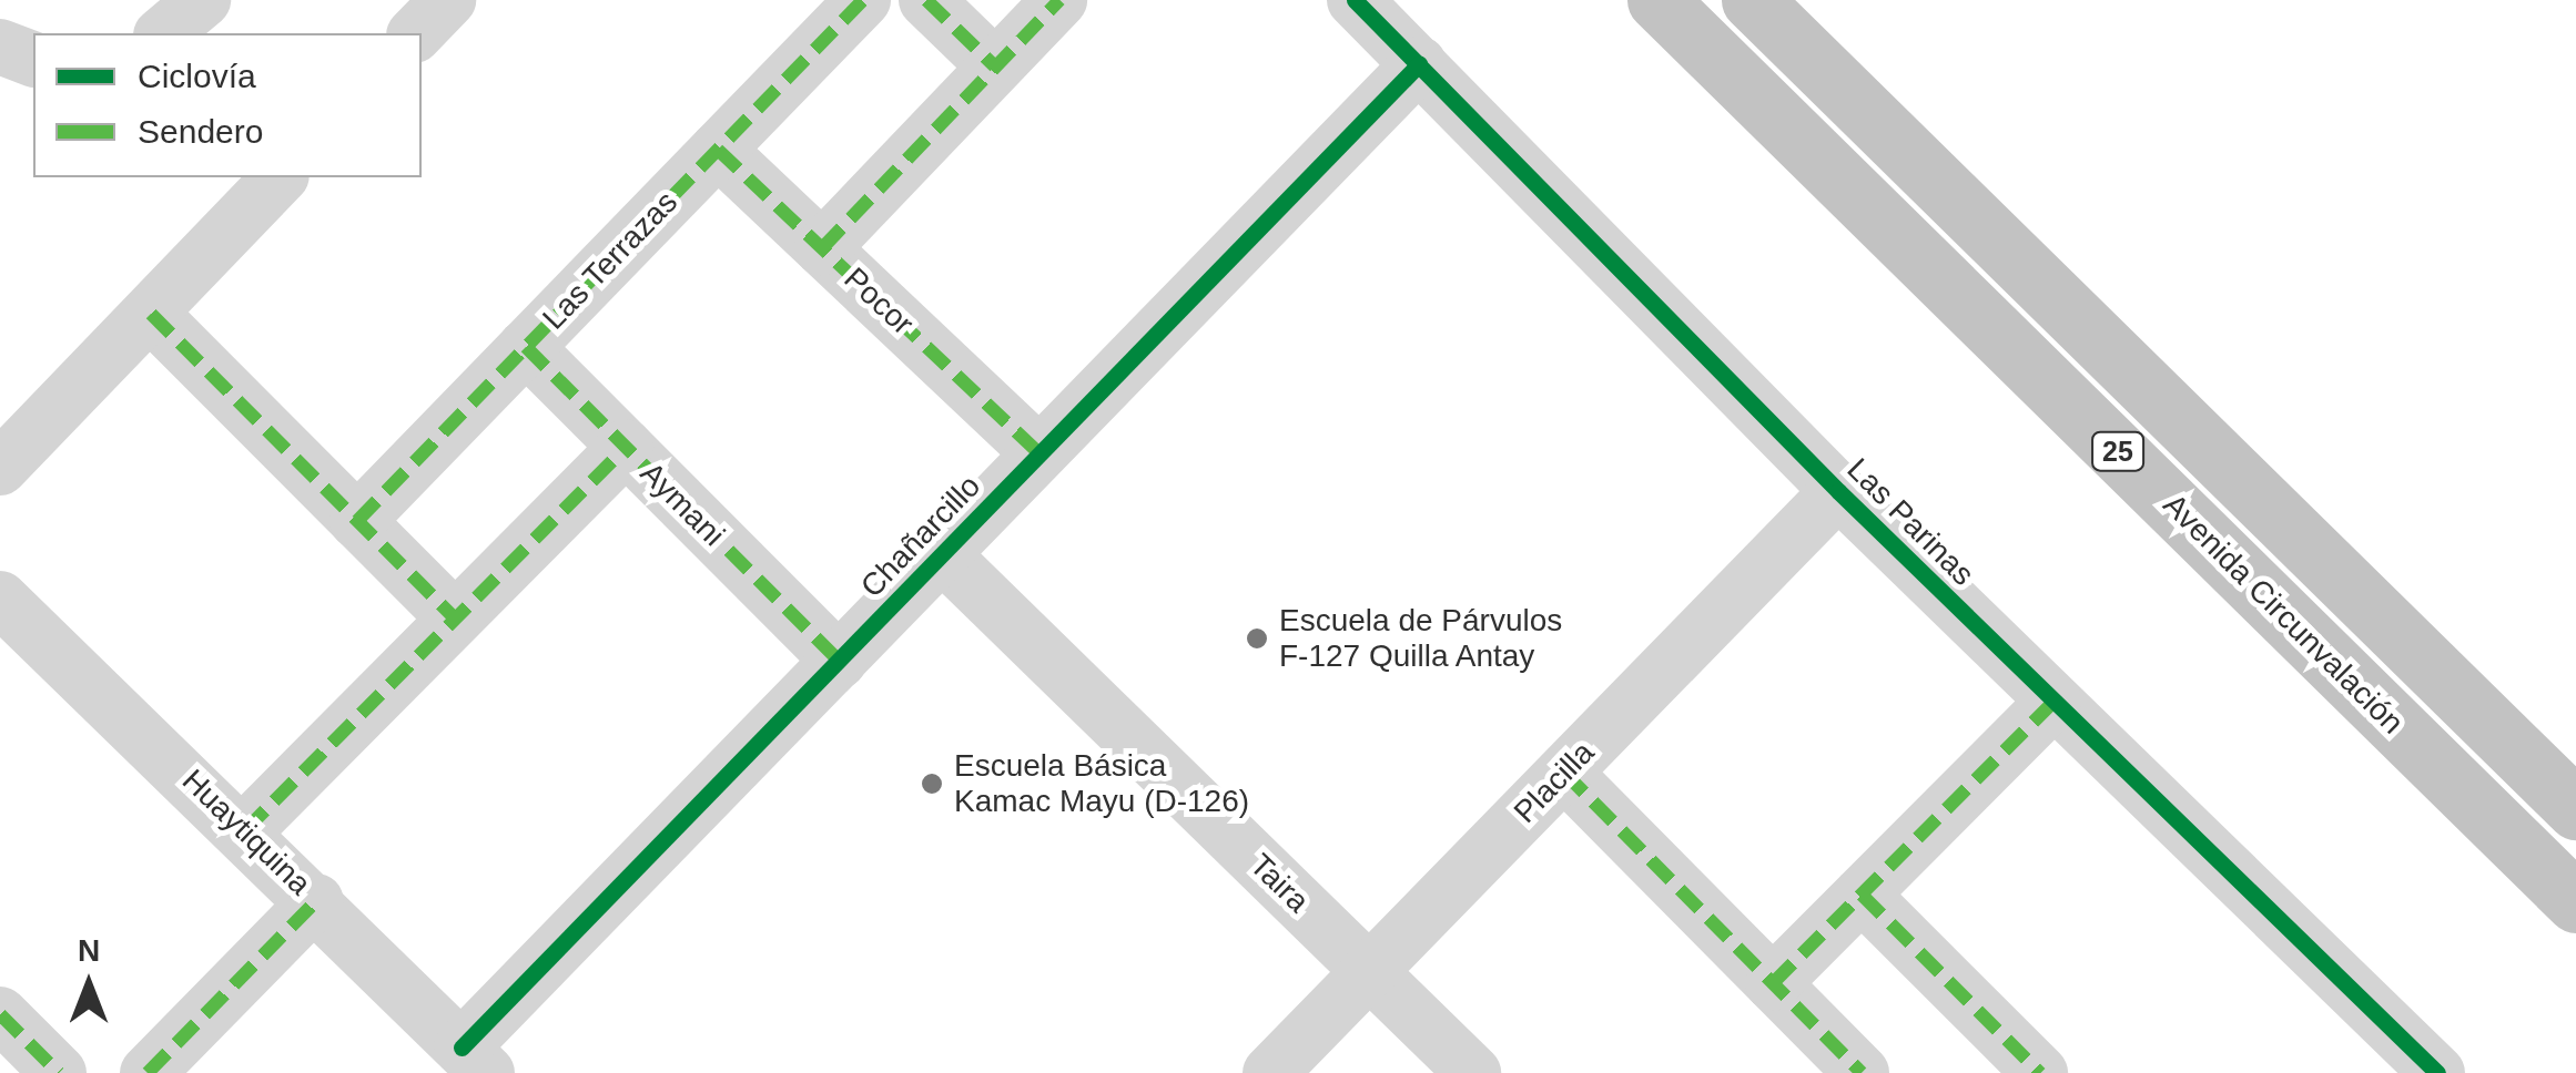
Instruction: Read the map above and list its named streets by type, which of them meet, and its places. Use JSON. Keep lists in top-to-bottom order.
{
  "streets": {
    "highway": ["25", "Avenida Circunvalación"],
    "street": [
      "Las Terrazas",
      "Pocor",
      "Aymani",
      "Las Parinas",
      "Chañarcillo",
      "Placilla",
      "Huaytiquina",
      "Taira"
    ]
  },
  "crossings": [
    ["Las Terrazas", "Pocor"],
    ["Las Terrazas", "Aymani"],
    ["Pocor", "Chañarcillo"],
    ["Aymani", "Chañarcillo"],
    ["Las Parinas", "Chañarcillo"],
    ["Las Parinas", "Placilla"],
    ["Chañarcillo", "Huaytiquina"],
    ["Chañarcillo", "Taira"],
    ["Placilla", "Taira"]
  ],
  "places": ["Escuela de Párvulos F-127 Quilla Antay", "Escuela Básica Kamac Mayu (D-126)"],
  "legend": ["Ciclovía", "Sendero"],
  "north": "top"
}
